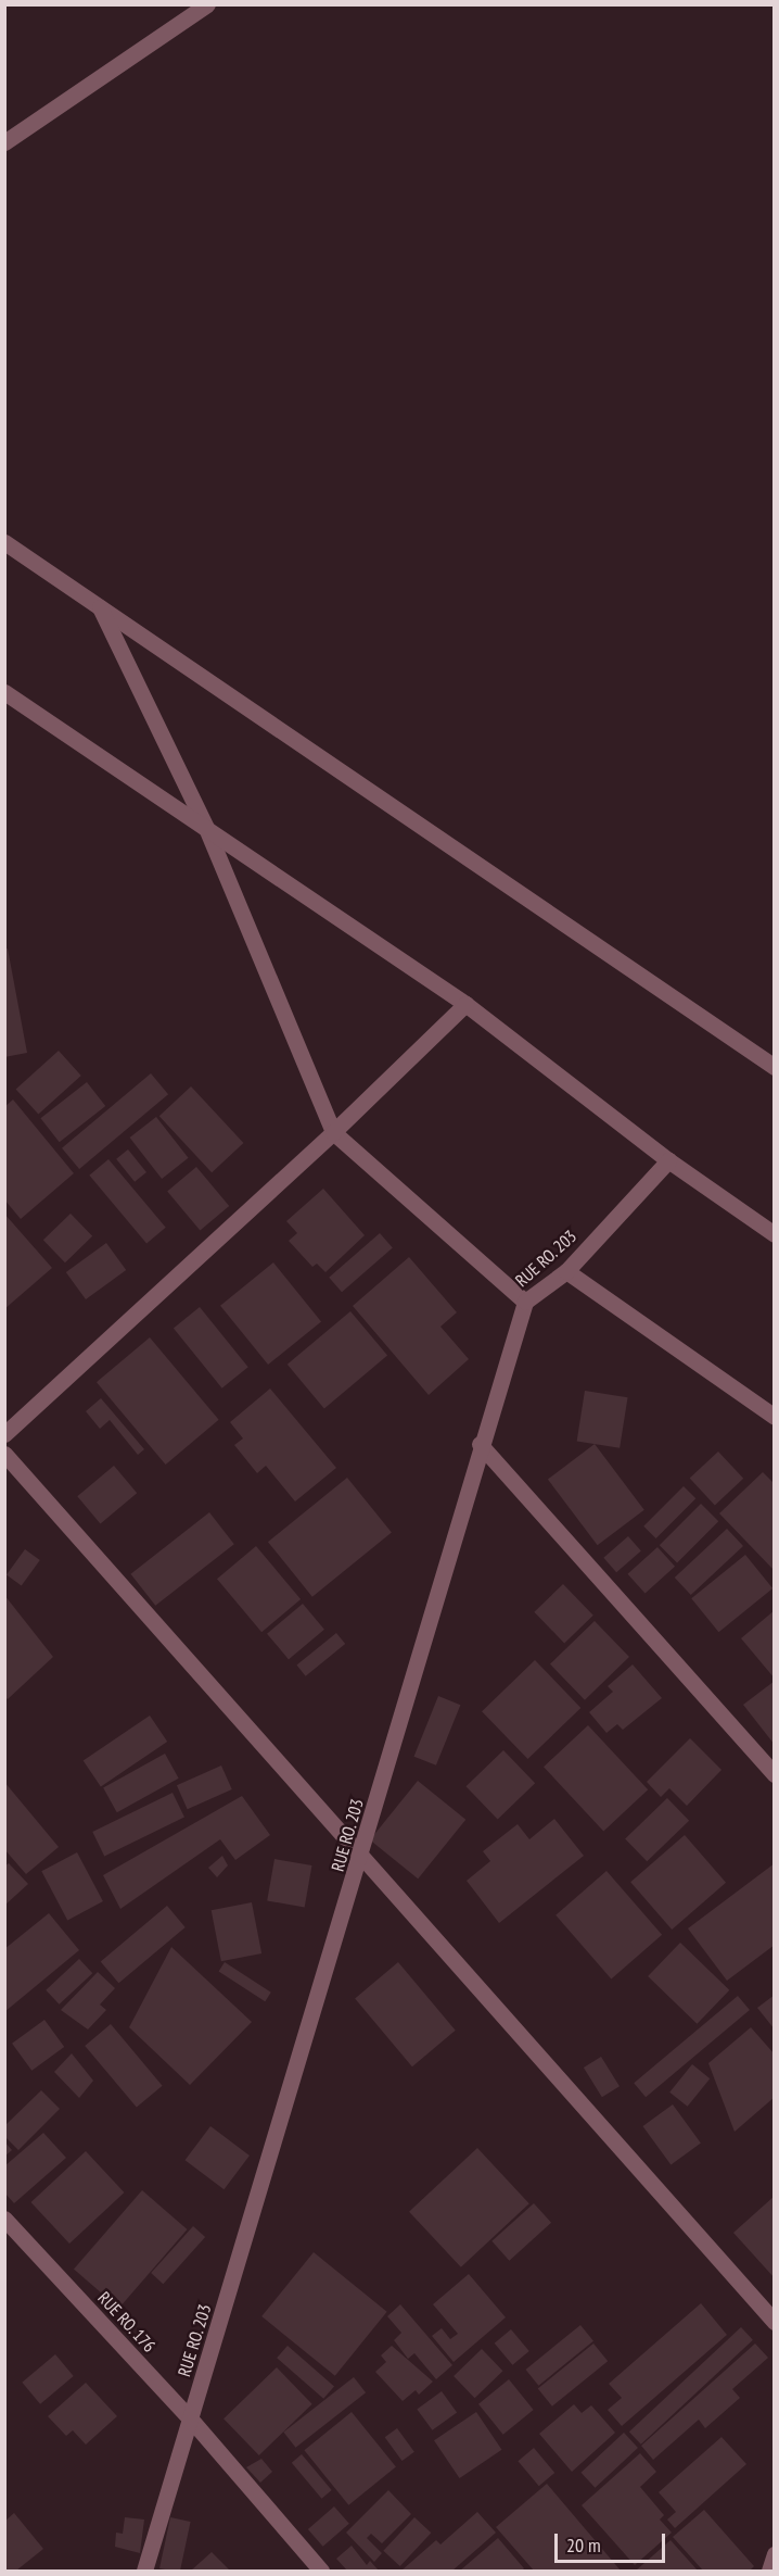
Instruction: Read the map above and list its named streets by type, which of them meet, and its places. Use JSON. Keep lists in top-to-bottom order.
{
  "streets": {
    "street": ["RUE RO. 203", "RUE RO. 176"]
  },
  "crossings": [
    ["RUE RO. 203", "RUE RO. 176"]
  ],
  "scale_bar": "20 m"
}
